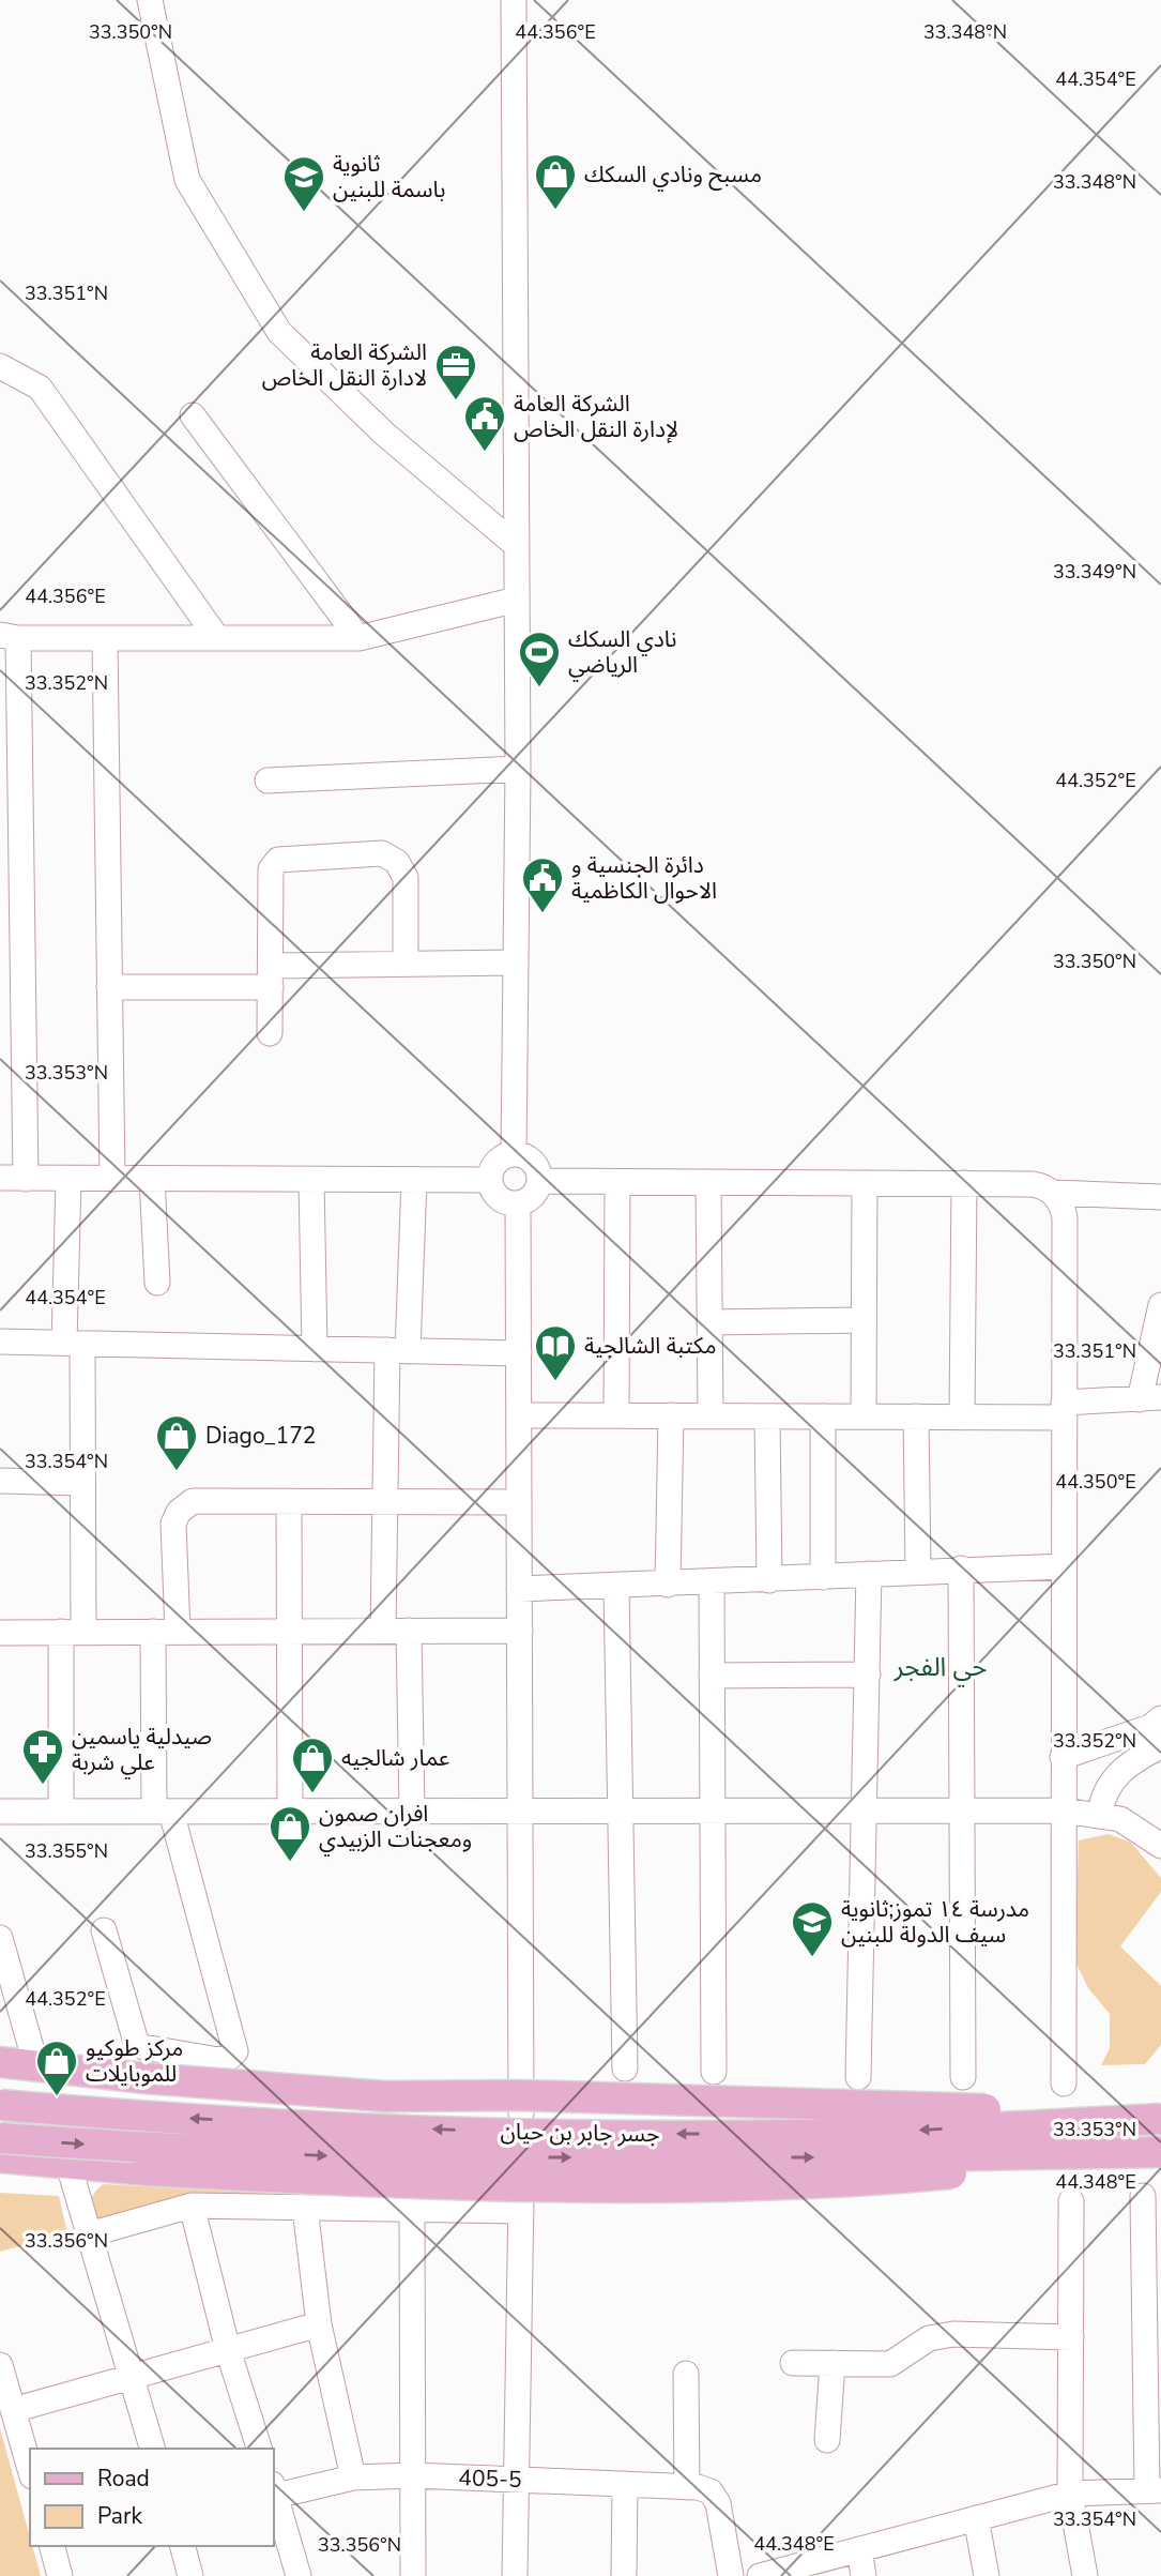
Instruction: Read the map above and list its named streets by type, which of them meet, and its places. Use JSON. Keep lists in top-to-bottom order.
{
  "streets": {
    "main road": ["جسر جابر بن حيان"],
    "street": ["405-5"]
  },
  "districts": ["حي الفجر"],
  "places": {
    "shop": [
      "مسبح ونادي السكك",
      "Diago_172",
      "عمار شالجيه",
      "افران صمون ومعجنات الزبيدي",
      "مركز طوكيو للموبايلات"
    ],
    "school or university": ["ثانوية باسمة للبنين", "مدرسة ١٤ تموز;ثانوية سيف الدولة للبنين"],
    "office": ["الشركة العامة لادارة النقل الخاص"],
    "public building": ["الشركة العامة لإدارة النقل الخاص", "دائرة الجنسية و الاحوال الكاظمية"],
    "sports": ["نادي السكك الرياضي"],
    "library": ["مكتبة الشالجية"],
    "pharmacy": ["صيدلية ياسمين علي شربة"]
  },
  "legend": ["Road", "Park"],
  "coordinates": [
    "33.350°N",
    "33.348°N",
    "44.356°E",
    "44.354°E",
    "33.351°N",
    "33.349°N",
    "33.352°N",
    "44.352°E",
    "33.353°N",
    "33.354°N",
    "44.350°E",
    "33.355°N",
    "44.348°E",
    "33.356°N"
  ]
}
